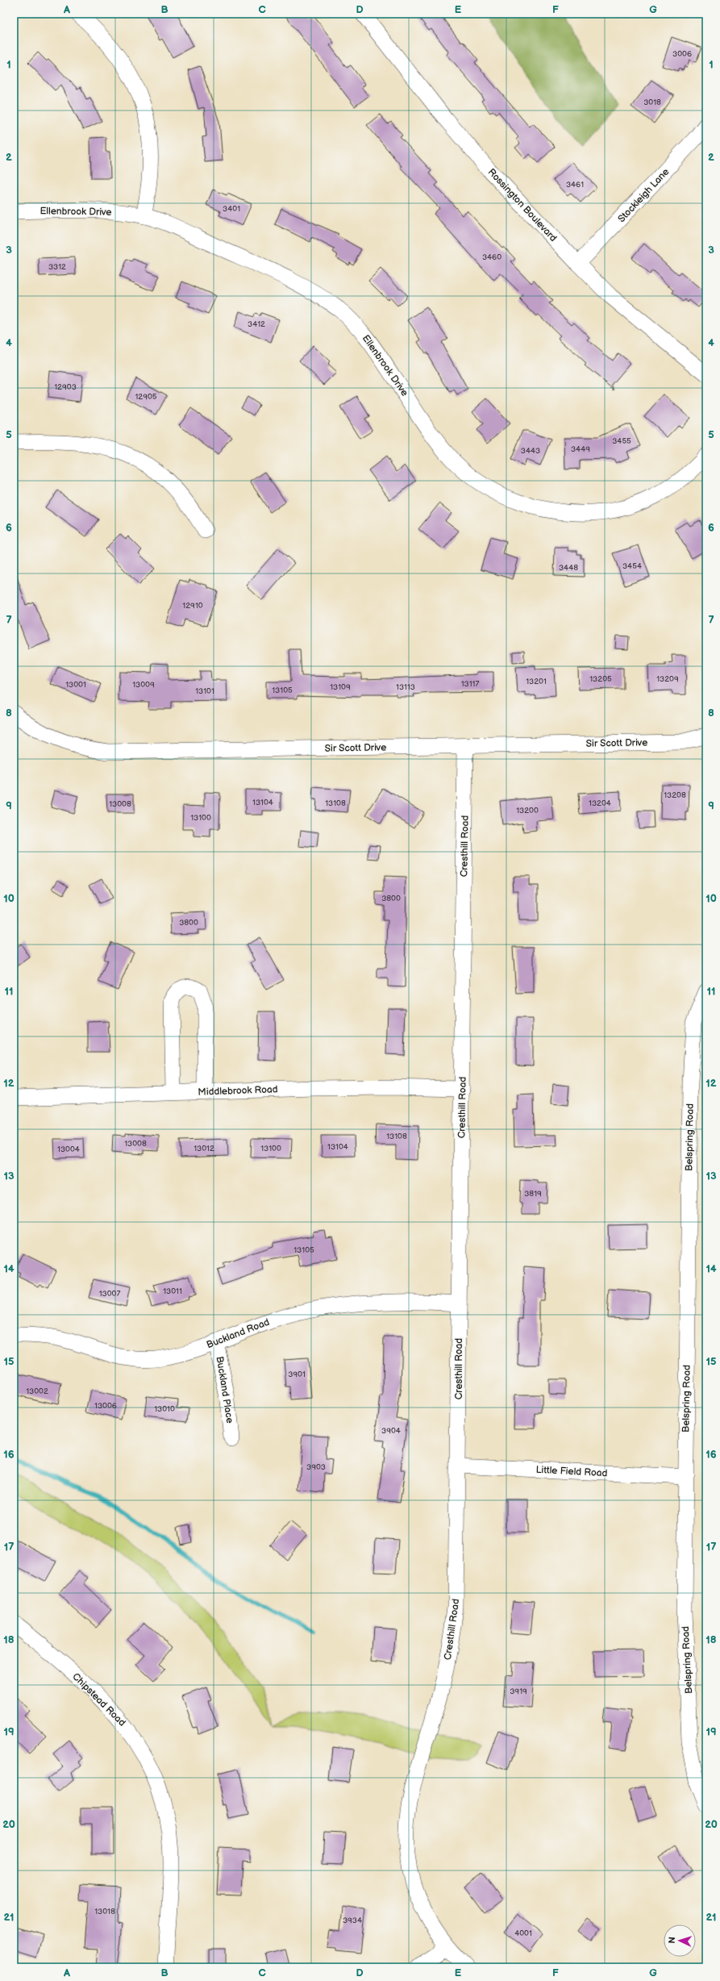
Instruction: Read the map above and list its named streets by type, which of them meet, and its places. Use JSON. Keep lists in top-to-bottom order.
{
  "streets": {
    "street": [
      "Stockleigh Lane",
      "Rossington Boulevard",
      "Ellenbrook Drive",
      "Sir Scott Drive",
      "Cresthill Road",
      "Middlebrook Road",
      "Belspring Road",
      "Buckland Road",
      "Buckland Place",
      "Little Field Road",
      "Chipstead Road"
    ]
  },
  "crossings": [
    ["Stockleigh Lane", "Rossington Boulevard"],
    ["Sir Scott Drive", "Cresthill Road"],
    ["Cresthill Road", "Middlebrook Road"],
    ["Cresthill Road", "Buckland Road"],
    ["Cresthill Road", "Little Field Road"],
    ["Belspring Road", "Little Field Road"],
    ["Buckland Road", "Buckland Place"]
  ],
  "house_numbers": [
    "3006",
    "3018",
    "3461",
    "3401",
    "3460",
    "3312",
    "3412",
    "12903",
    "12905",
    "3455",
    "3449",
    "3443",
    "3454",
    "3448",
    "12910",
    "13205",
    "13209",
    "13201",
    "13117",
    "13001",
    "13009",
    "13109",
    "13113",
    "13105",
    "13101",
    "13208",
    "13104",
    "13108",
    "13204",
    "13008",
    "13200",
    "13100",
    "3800",
    "3800",
    "13108",
    "13008",
    "13104",
    "13012",
    "13100",
    "13004",
    "3819",
    "13105",
    "13011",
    "13007",
    "3901",
    "13002",
    "13006",
    "13010",
    "3904",
    "3903",
    "3919",
    "13018",
    "3934",
    "4001"
  ],
  "north": "left",
  "grid": {
    "columns": [
      "A",
      "B",
      "C",
      "D",
      "E",
      "F",
      "G"
    ],
    "rows": [
      "1",
      "2",
      "3",
      "4",
      "5",
      "6",
      "7",
      "8",
      "9",
      "10",
      "11",
      "12",
      "13",
      "14",
      "15",
      "16",
      "17",
      "18",
      "19",
      "20",
      "21"
    ]
  }
}
